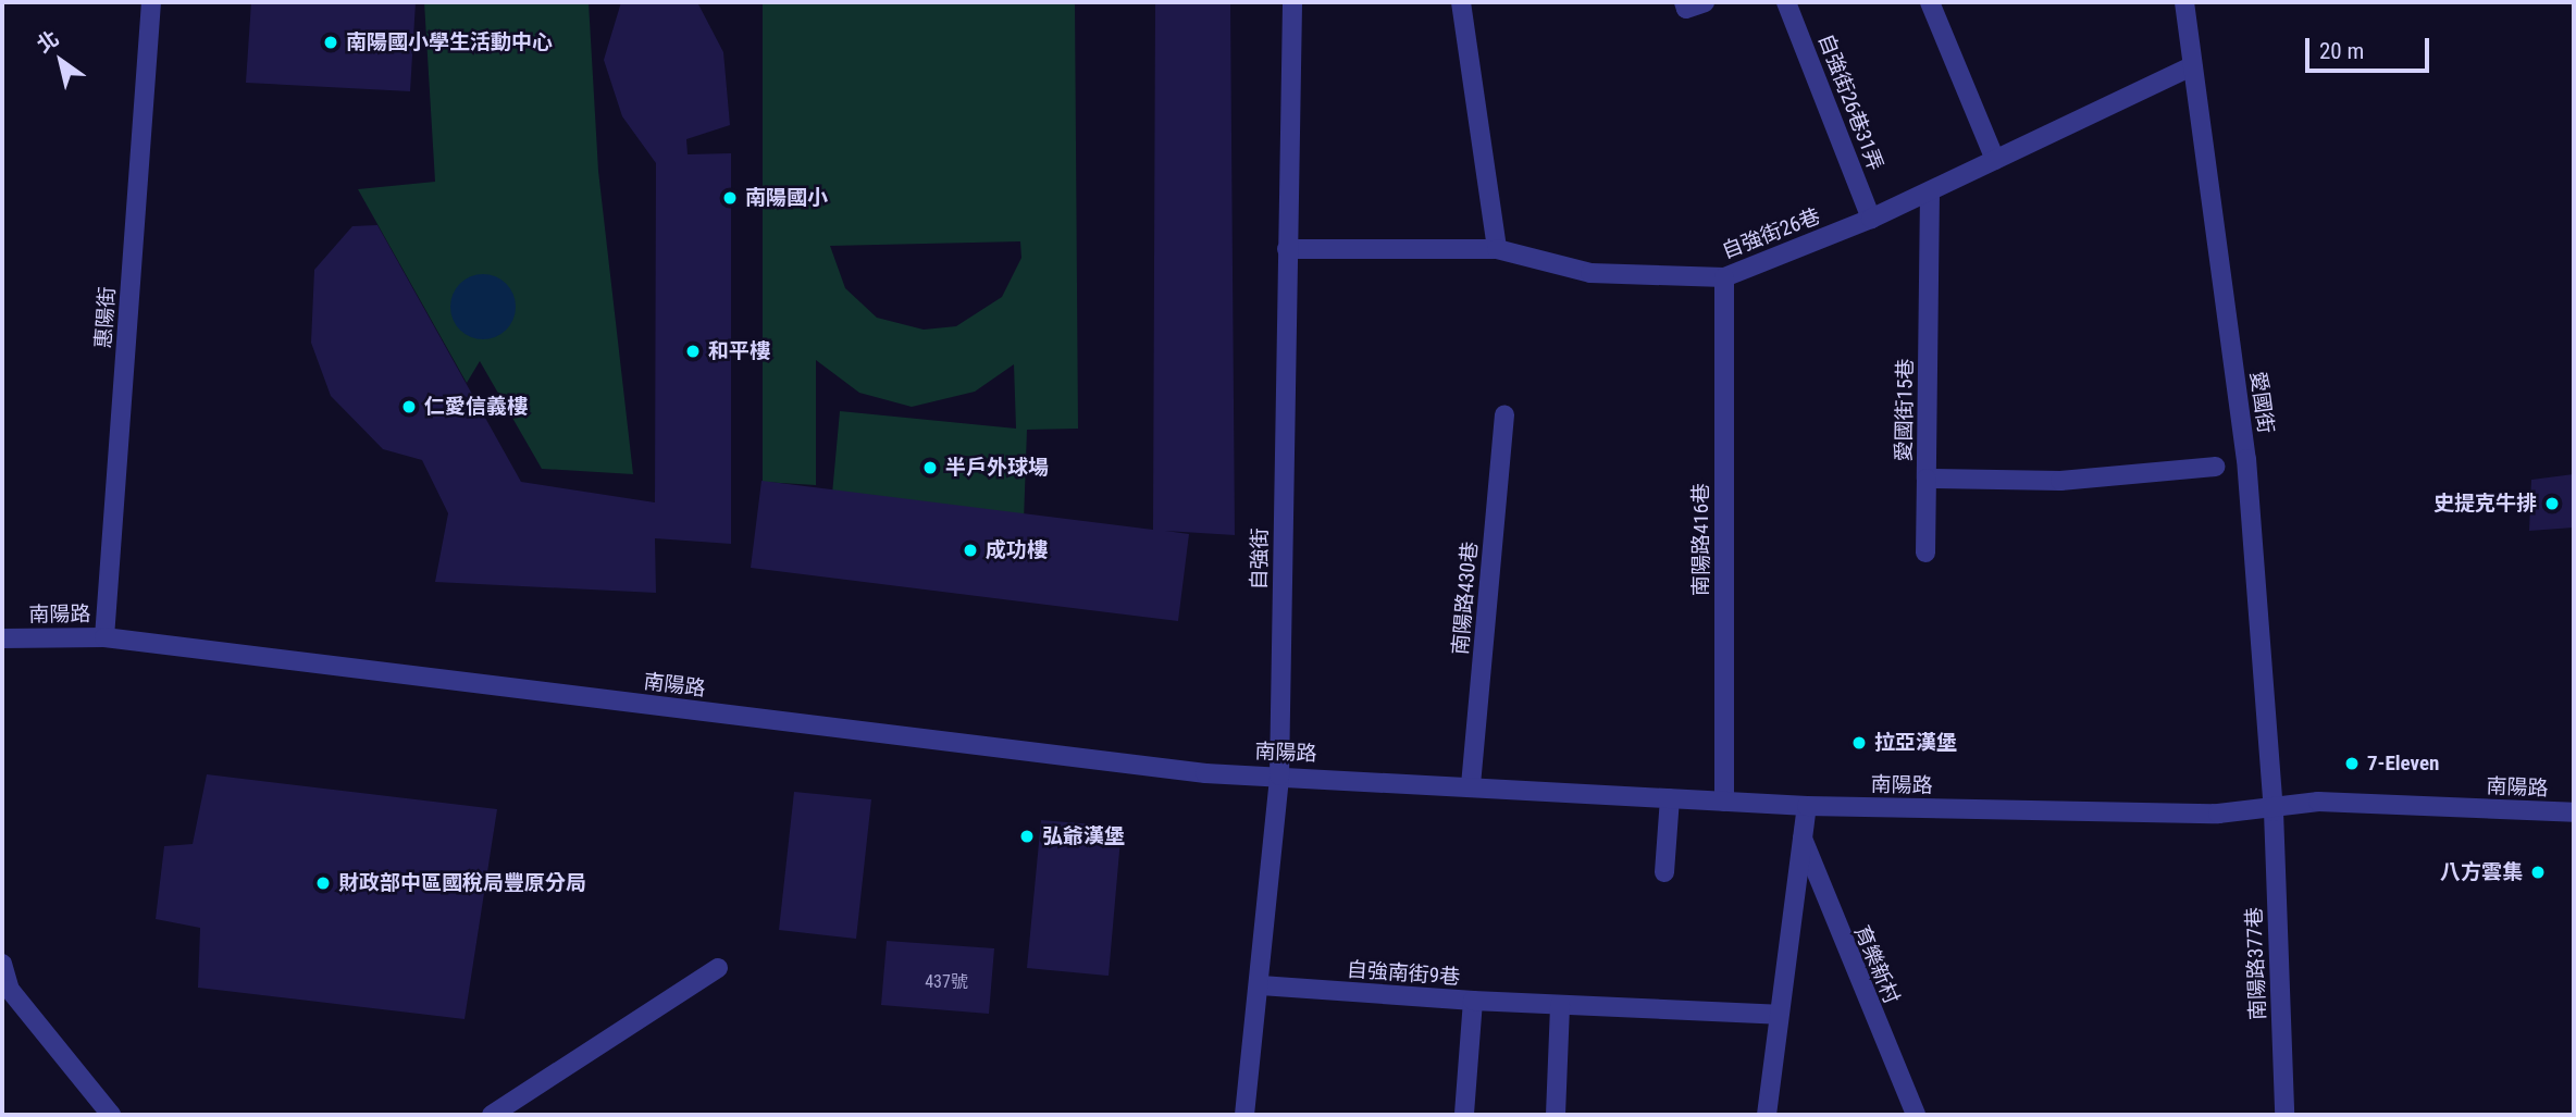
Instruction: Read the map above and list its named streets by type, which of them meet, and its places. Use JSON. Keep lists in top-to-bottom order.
{
  "streets": {
    "street": [
      "自強街26巷31弄",
      "自強街26巷",
      "惠陽街",
      "愛國街",
      "愛國街15巷",
      "南陽路416巷",
      "自強街",
      "南陽路430巷",
      "南陽路",
      "南陽路377巷",
      "育樂新村",
      "自強南街9巷"
    ]
  },
  "crossings": [
    ["自強街26巷31弄", "自強街26巷"],
    ["自強街26巷", "愛國街"],
    ["自強街26巷", "愛國街15巷"],
    ["自強街26巷", "南陽路416巷"],
    ["自強街26巷", "自強街"],
    ["惠陽街", "南陽路"],
    ["愛國街", "南陽路"],
    ["愛國街", "南陽路377巷"],
    ["南陽路416巷", "南陽路"],
    ["自強街", "南陽路"],
    ["自強街", "自強南街9巷"],
    ["南陽路430巷", "南陽路"],
    ["南陽路", "南陽路377巷"]
  ],
  "places": [
    "南陽國小學生活動中心",
    "南陽國小",
    "和平樓",
    "仁愛信義樓",
    "半戶外球場",
    "史提克牛排",
    "成功樓",
    "拉亞漢堡",
    "7-Eleven",
    "弘爺漢堡",
    "八方雲集",
    "財政部中區國稅局豐原分局"
  ],
  "house_numbers": ["437號"],
  "scale_bar": "20 m",
  "north": "top left"
}
